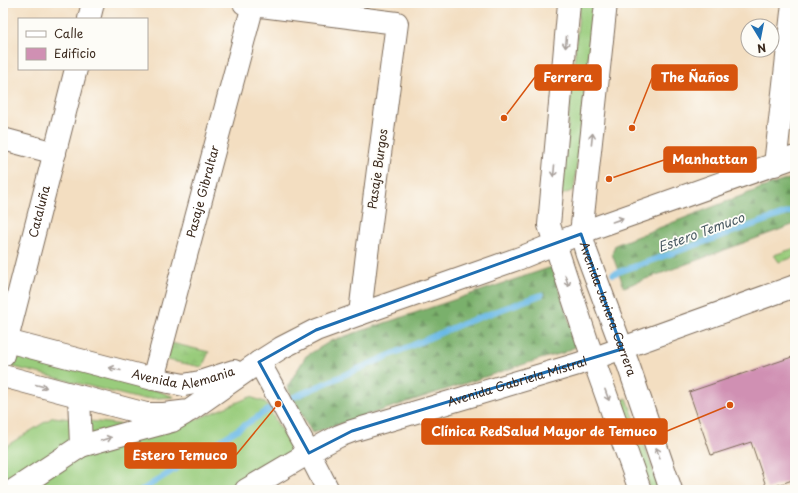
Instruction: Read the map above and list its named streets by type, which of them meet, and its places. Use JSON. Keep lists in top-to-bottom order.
{
  "streets": {
    "street": [
      "Pasaje Burgos",
      "Pasaje Gibraltar",
      "Cataluña",
      "Avenida Javiera Carrera",
      "Avenida Alemania",
      "Avenida Gabriela Mistral"
    ]
  },
  "crossings": [
    ["Pasaje Burgos", "Pasaje Gibraltar"],
    ["Pasaje Gibraltar", "Avenida Alemania"],
    ["Cataluña", "Avenida Alemania"],
    ["Avenida Javiera Carrera", "Avenida Gabriela Mistral"]
  ],
  "water": ["Estero Temuco"],
  "places": [
    "Ferrera",
    "The Ñaños",
    "Manhattan",
    "Estero Temuco",
    "Clínica RedSalud Mayor de Temuco"
  ],
  "legend": ["Calle", "Edificio"],
  "north": "bottom"
}
